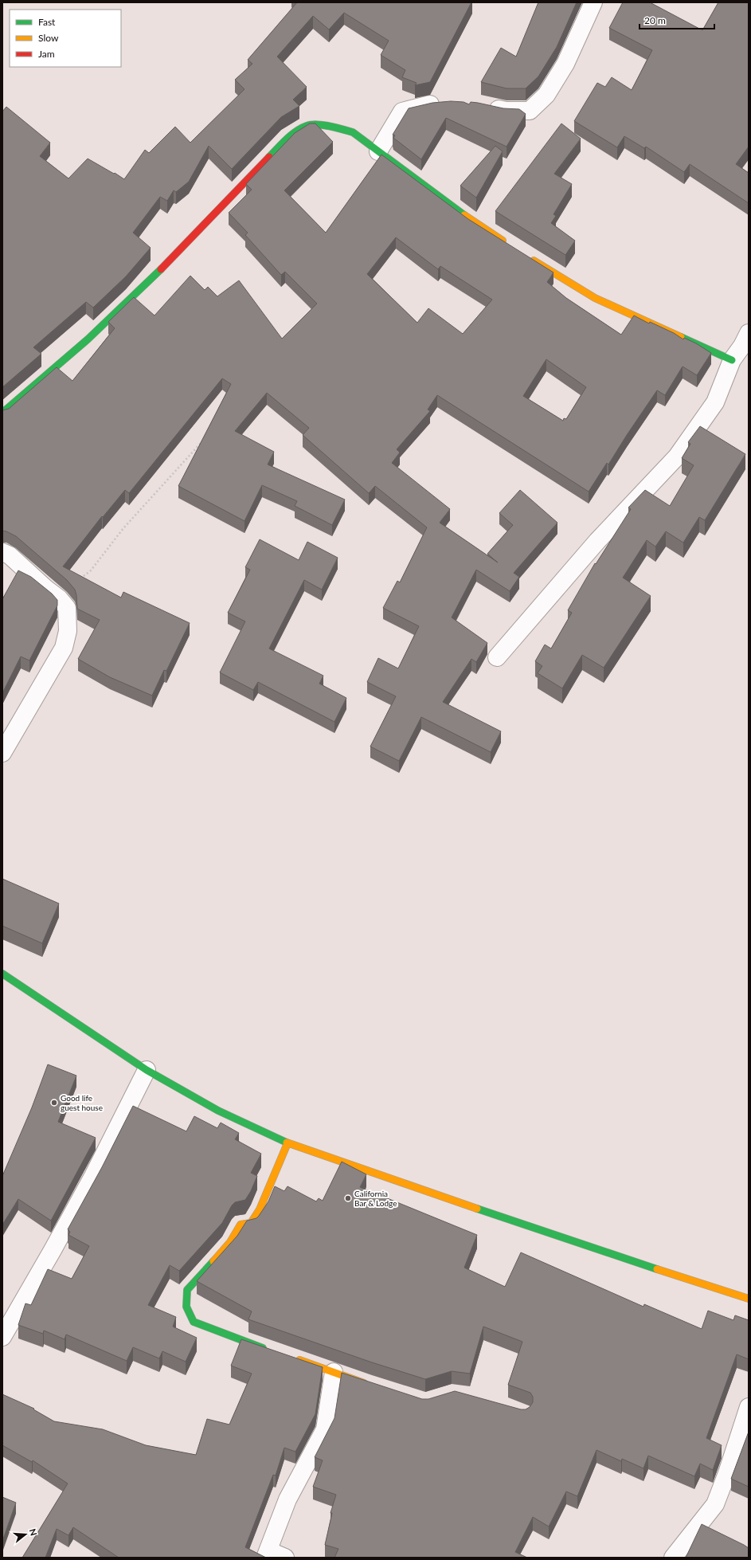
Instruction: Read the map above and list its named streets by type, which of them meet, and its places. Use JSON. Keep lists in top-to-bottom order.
{
  "places": ["Good life guest house", "California Bar & Lodge"],
  "legend": ["Fast", "Slow", "Jam"],
  "scale_bar": "20 m",
  "north": "right"
}
